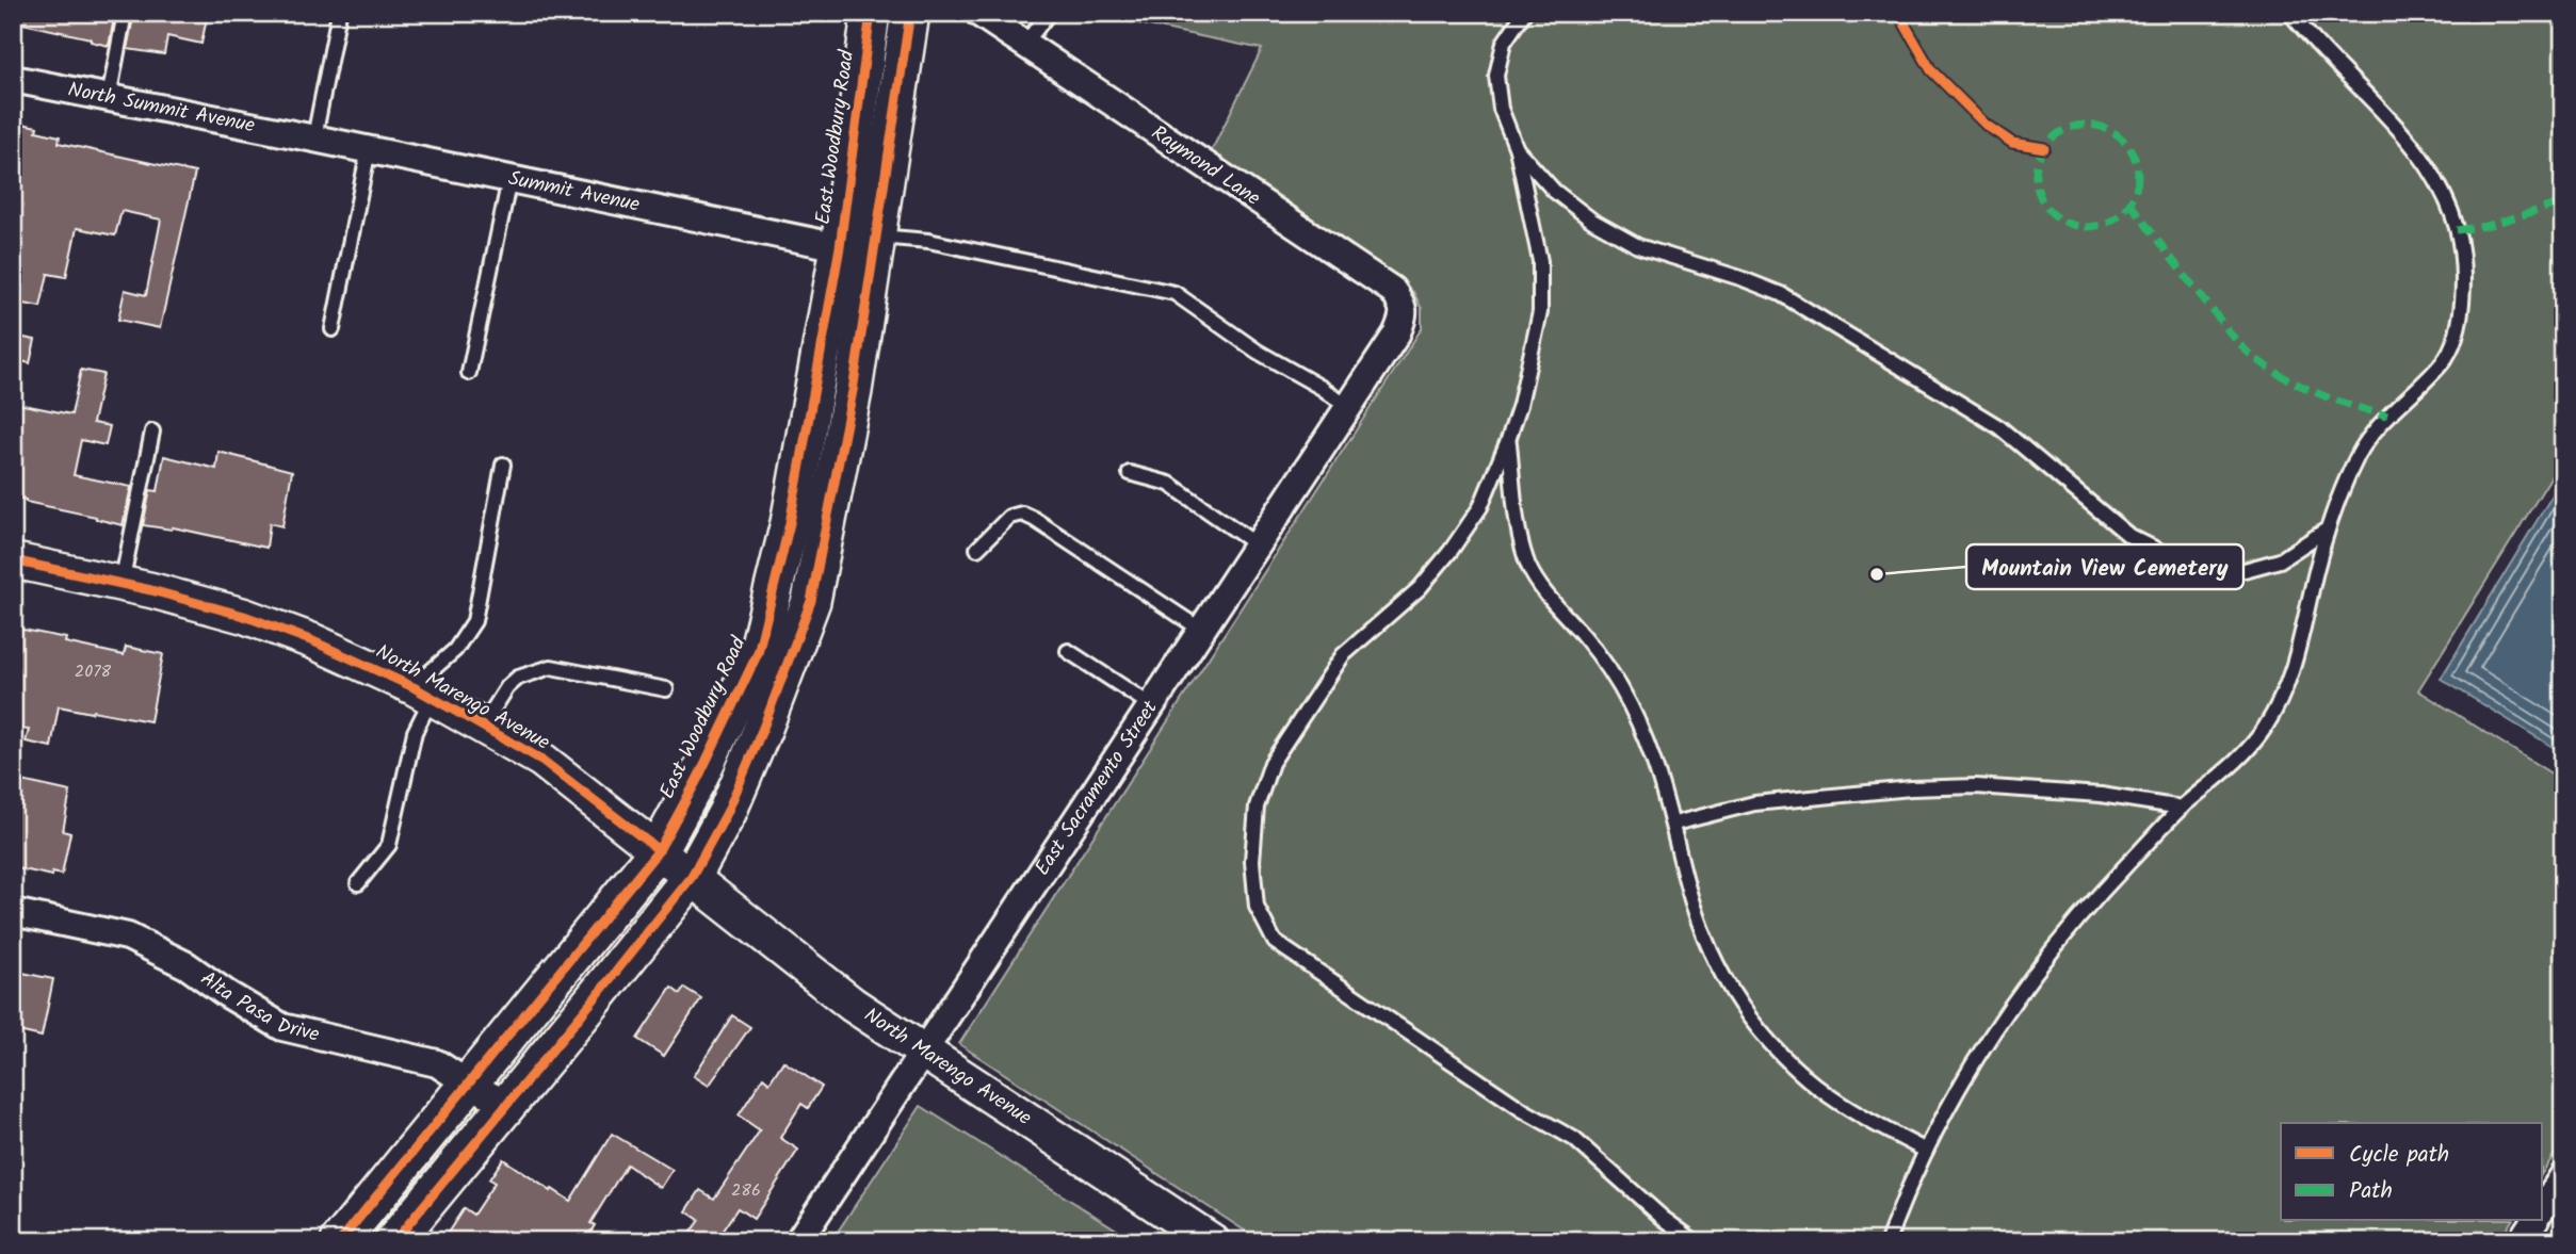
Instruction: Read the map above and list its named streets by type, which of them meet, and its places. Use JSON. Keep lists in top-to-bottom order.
{
  "streets": {
    "main road": ["East Woodbury Road"],
    "street": [
      "North Summit Avenue",
      "Raymond Lane",
      "Summit Avenue",
      "North Marengo Avenue",
      "East Sacramento Street",
      "Alta Pasa Drive"
    ]
  },
  "crossings": [
    ["North Summit Avenue", "Summit Avenue"],
    ["East Woodbury Road", "Summit Avenue"],
    ["East Woodbury Road", "North Marengo Avenue"],
    ["East Woodbury Road", "Alta Pasa Drive"],
    ["Raymond Lane", "East Sacramento Street"],
    ["North Marengo Avenue", "East Sacramento Street"]
  ],
  "places": ["Mountain View Cemetery"],
  "house_numbers": ["2078", "286"],
  "legend": ["Cycle path", "Path"]
}
